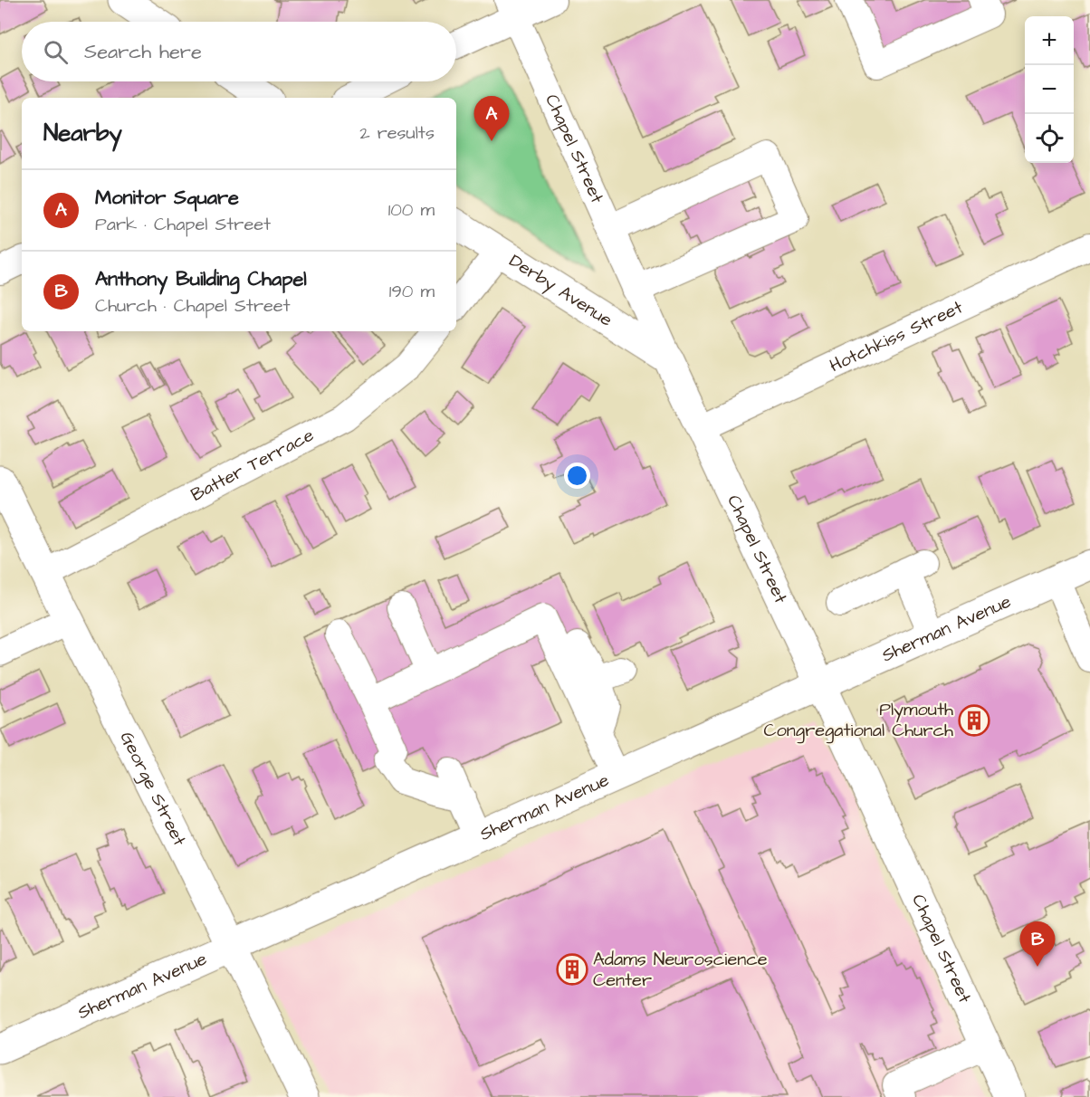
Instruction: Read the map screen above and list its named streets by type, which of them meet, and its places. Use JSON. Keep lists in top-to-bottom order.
{
  "streets": {
    "main road": [
      "Chapel Street",
      "Derby Avenue",
      "Sherman Avenue",
      "George Street"
    ],
    "street": ["Hotchkiss Street", "Batter Terrace"]
  },
  "crossings": [
    ["Chapel Street", "Derby Avenue"],
    ["Chapel Street", "Hotchkiss Street"],
    ["Chapel Street", "Sherman Avenue"],
    ["Batter Terrace", "George Street"],
    ["Sherman Avenue", "George Street"]
  ],
  "places": {
    "building": ["Plymouth Congregational Church", "Adams Neuroscience Center"]
  },
  "page": {
    "map_buttons": ["+", "−"],
    "search": "Search here",
    "pins": ["A", "B"],
    "heading": ["Nearby", "2 results"],
    "list": [
      {
        "mark": "A",
        "name": "Monitor Square",
        "note": "Park · Chapel Street",
        "value": "100 m"
      },
      {
        "mark": "B",
        "name": "Anthony Building Chapel",
        "note": "Church · Chapel Street",
        "value": "190 m"
      }
    ]
  }
}
